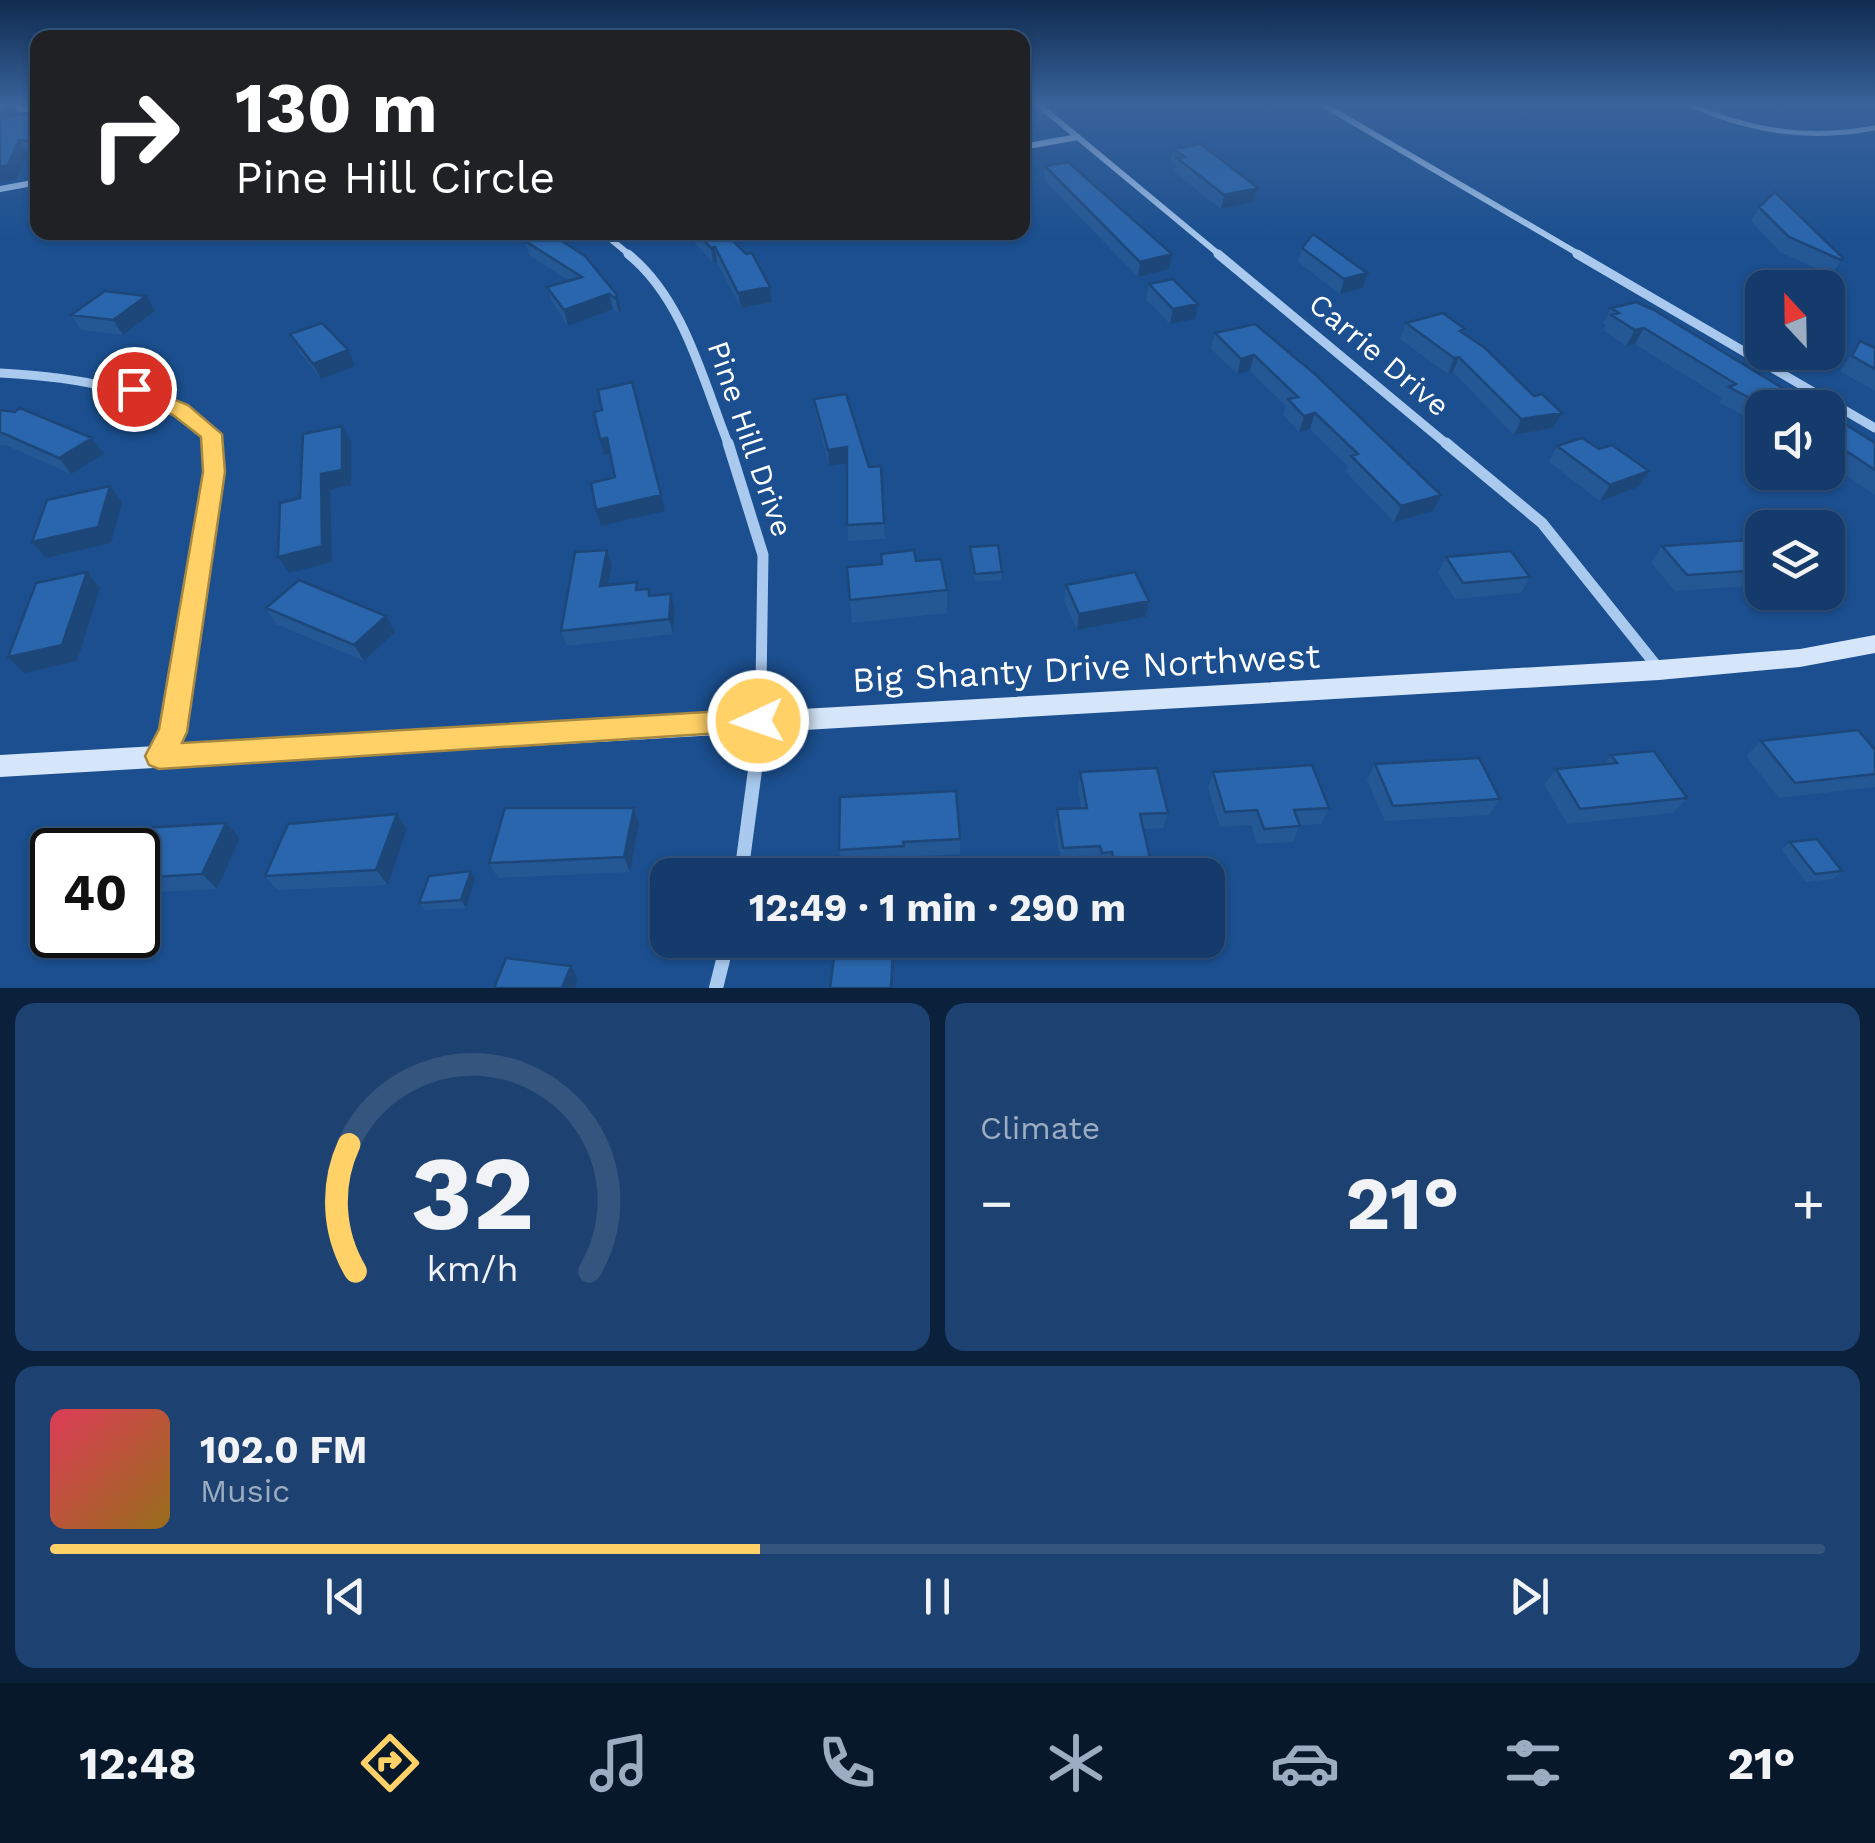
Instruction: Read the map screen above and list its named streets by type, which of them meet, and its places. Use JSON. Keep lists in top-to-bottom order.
{
  "streets": {
    "street": ["Carrie Drive", "Pine Hill Drive", "Big Shanty Drive Northwest"]
  },
  "crossings": [
    ["Carrie Drive", "Big Shanty Drive Northwest"],
    ["Pine Hill Drive", "Big Shanty Drive Northwest"]
  ],
  "north": "top",
  "page": {
    "turn": ["130 m", "Pine Hill Circle"],
    "limit": "40",
    "trip": "12:49 · 1 min · 290 m",
    "tile": "Climate",
    "heat": ["−", "21°", "+"],
    "song": ["102.0 FM", "Music"],
    "tabs": ["12:48", "21°"],
    "gauge": ["32", "km/h"]
  }
}
